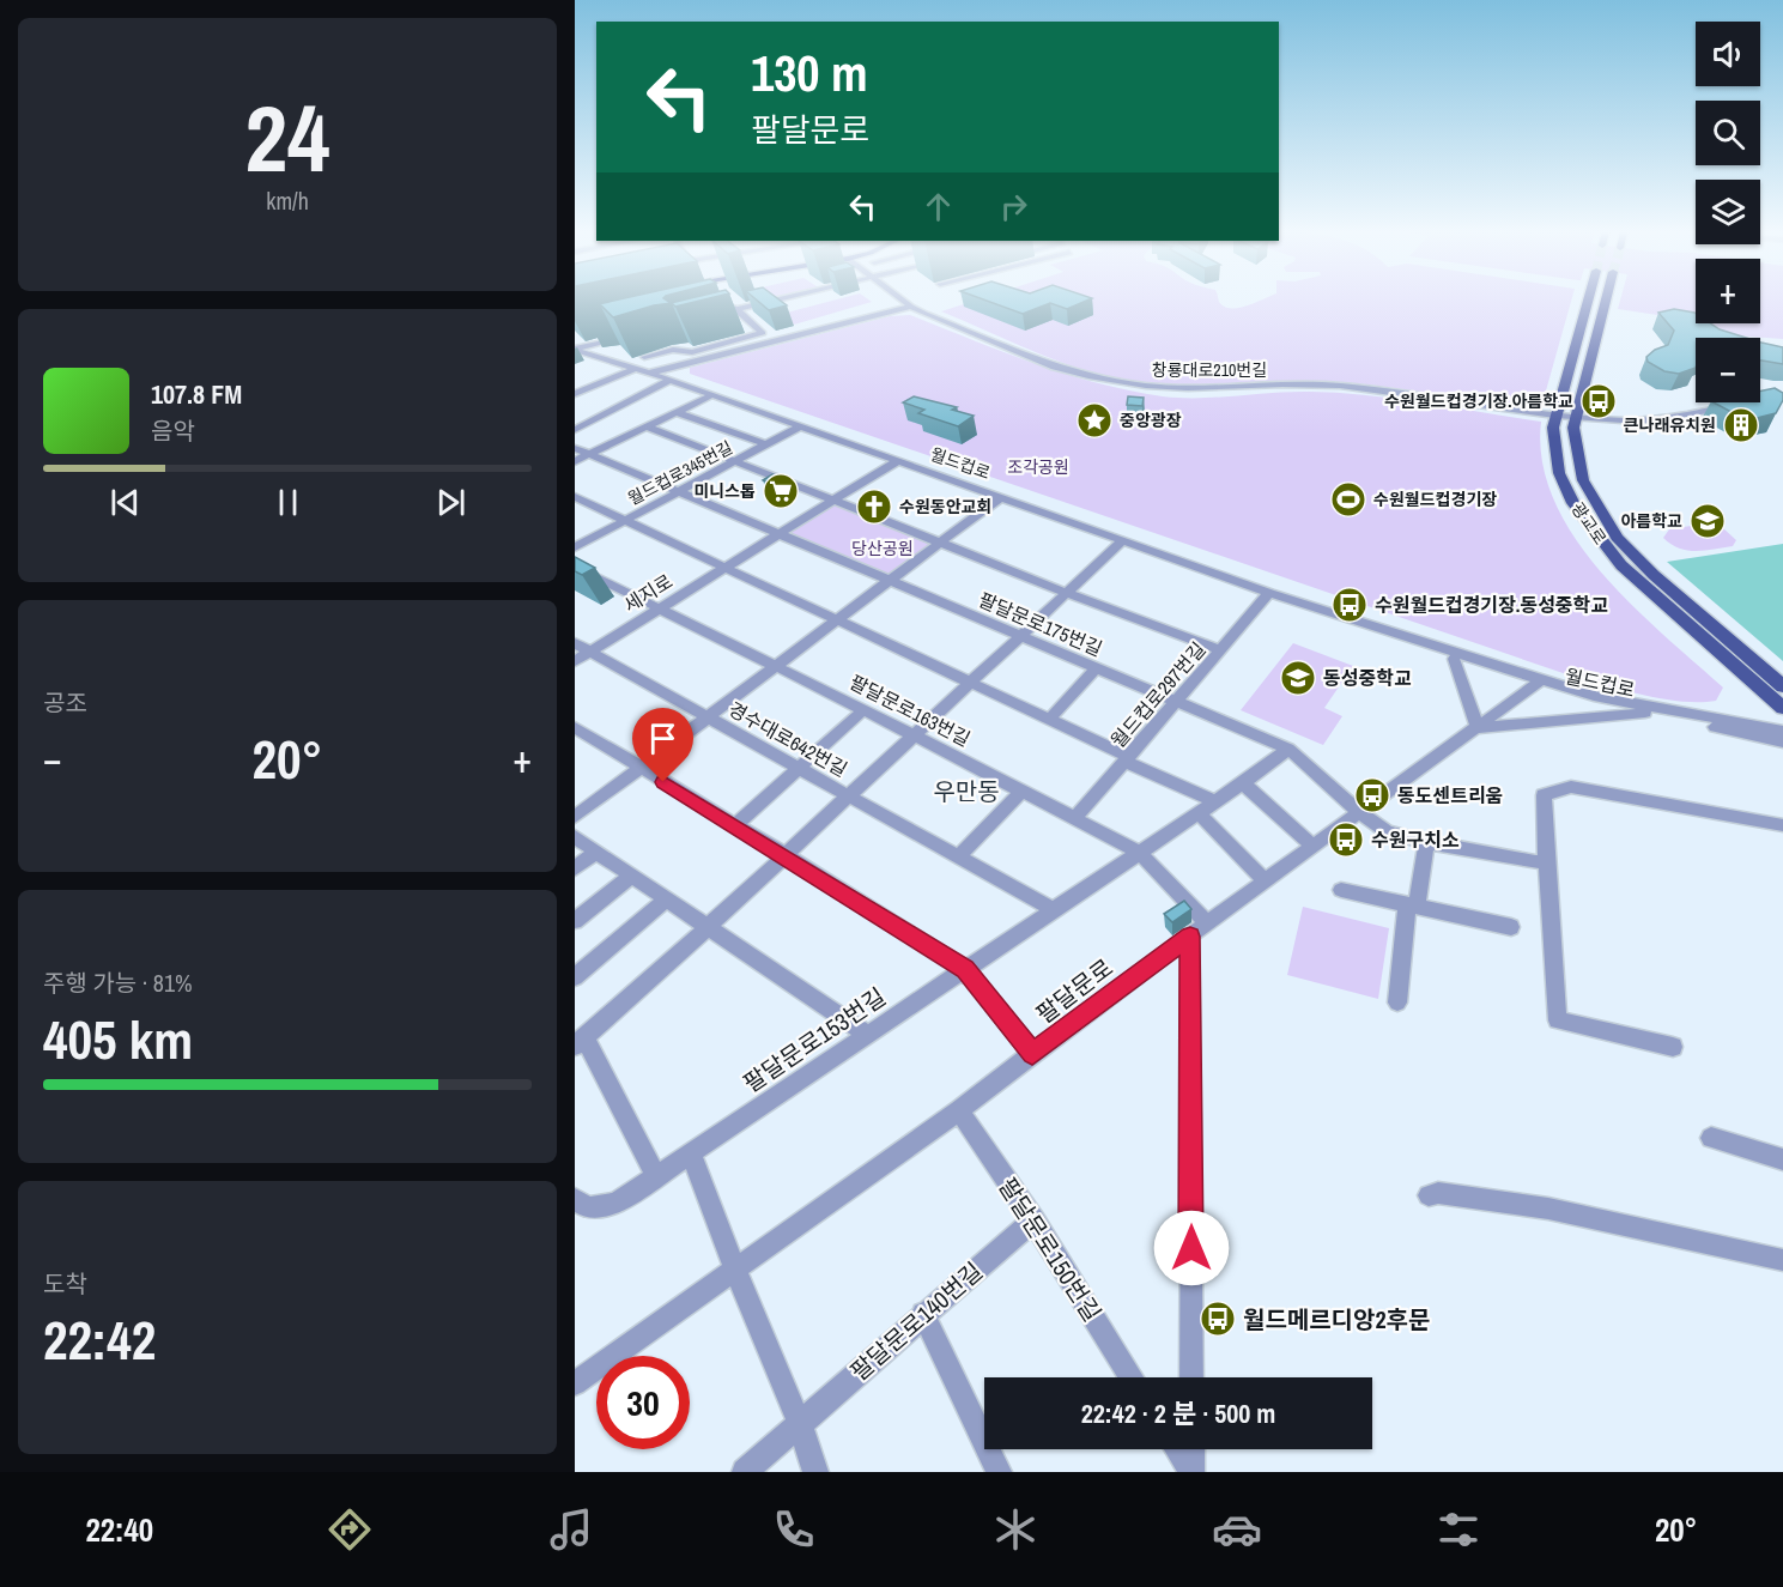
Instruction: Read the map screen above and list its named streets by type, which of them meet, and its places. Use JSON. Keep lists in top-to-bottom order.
{
  "streets": {
    "main road": ["광교로"],
    "street": [
      "창룡대로210번길",
      "월드컵로",
      "월드컵로345번길",
      "세지로",
      "팔달문로175번길",
      "월드컵로297번길",
      "팔달문로163번길",
      "경수대로642번길",
      "팔달문로",
      "팔달문로153번길",
      "팔달문로150번길",
      "팔달문로140번길"
    ]
  },
  "crossings": [
    ["창룡대로210번길", "광교로"],
    ["월드컵로", "월드컵로345번길"],
    ["월드컵로", "세지로"],
    ["월드컵로", "월드컵로297번길"],
    ["월드컵로", "경수대로642번길"],
    ["월드컵로", "팔달문로"],
    ["월드컵로345번길", "세지로"],
    ["세지로", "팔달문로175번길"],
    ["세지로", "팔달문로163번길"],
    ["세지로", "경수대로642번길"],
    ["팔달문로175번길", "월드컵로297번길"],
    ["팔달문로175번길", "경수대로642번길"],
    ["팔달문로175번길", "팔달문로"],
    ["월드컵로297번길", "팔달문로163번길"],
    ["팔달문로163번길", "경수대로642번길"],
    ["팔달문로163번길", "팔달문로"],
    ["팔달문로", "팔달문로150번길"],
    ["팔달문로150번길", "팔달문로140번길"]
  ],
  "districts": ["우만동"],
  "parks": ["조각공원", "당산공원"],
  "places": {
    "bus stop": [
      "수원월드컵경기장.아름학교",
      "수원월드컵경기장.동성중학교",
      "동도센트리움",
      "수원구치소",
      "월드메르디앙2후문"
    ],
    "place": ["중앙광장"],
    "building": ["큰나래유치원"],
    "supermarket": ["미니스톱"],
    "sports": ["수원월드컵경기장"],
    "church": ["수원동안교회"],
    "school or university": ["아름학교", "동성중학교"]
  },
  "page": {
    "tile": [
      ["24", "km/h"],
      "공조",
      ["주행 가능 · 81%", "405 km"],
      ["도착", "22:42"]
    ],
    "map_buttons": ["+", "−"],
    "turn": ["130 m", "팔달문로"],
    "song": ["107.8 FM", "음악"],
    "heat": ["−", "20°", "+"],
    "limit": "30",
    "trip": "22:42 · 2 분 · 500 m",
    "tabs": ["22:40", "20°"]
  }
}
